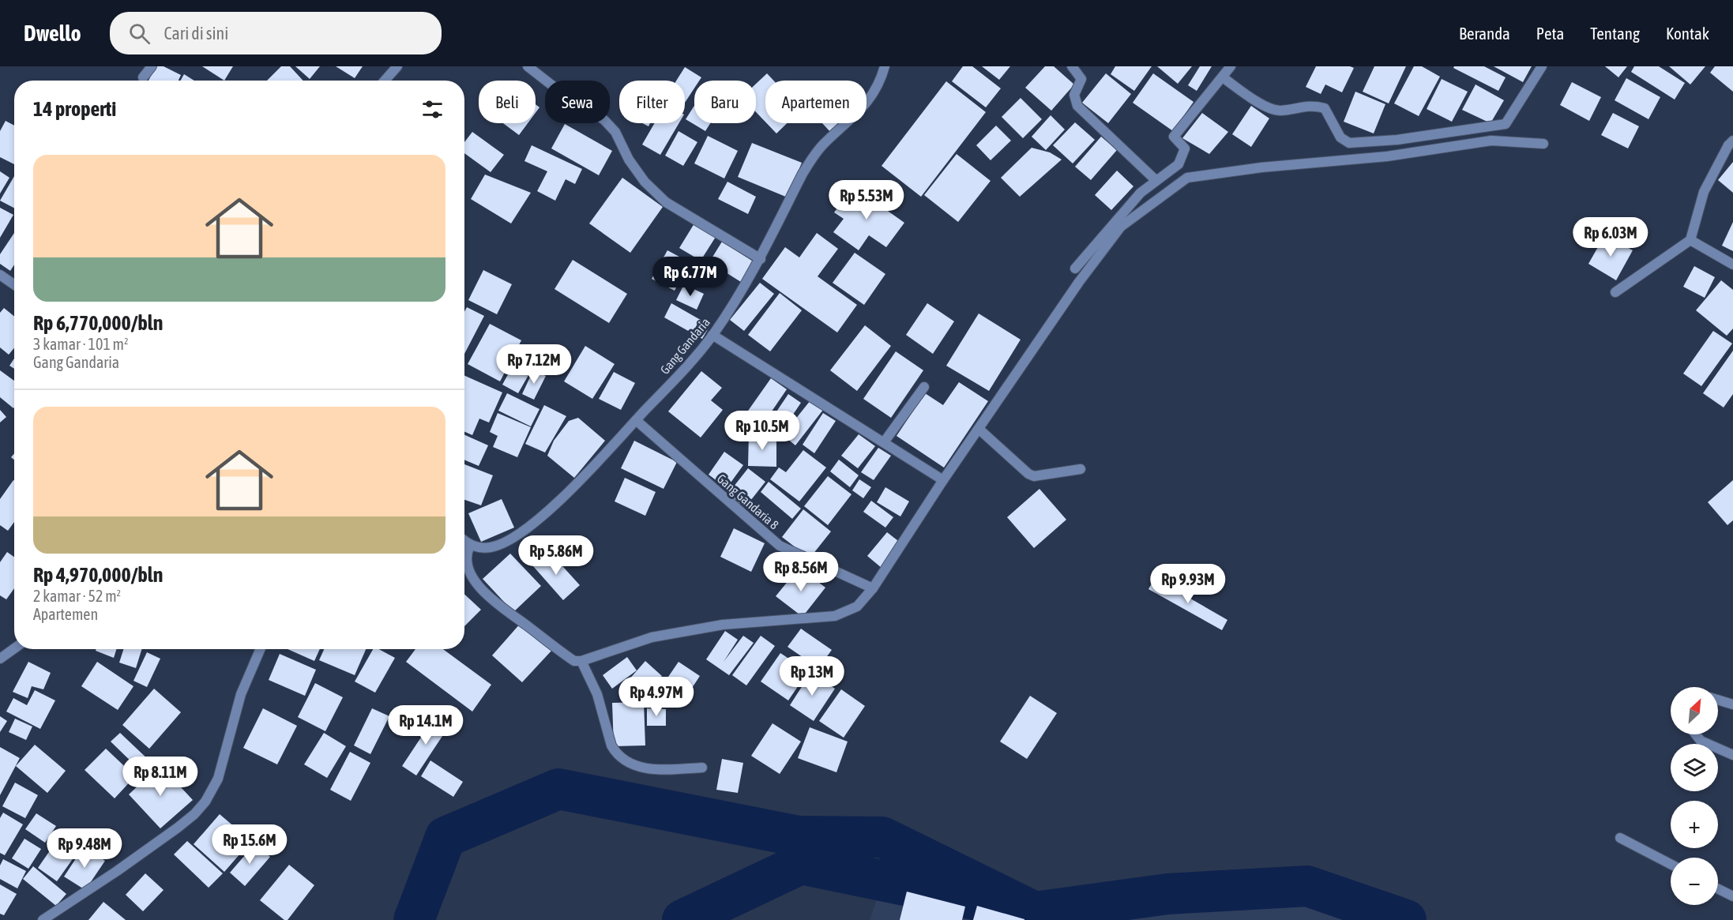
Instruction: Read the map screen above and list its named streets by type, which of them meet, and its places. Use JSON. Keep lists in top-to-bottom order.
{
  "streets": {
    "street": ["Gang Gandaria", "Gang Gandaria 8"]
  },
  "crossings": [
    ["Gang Gandaria", "Gang Gandaria 8"]
  ],
  "north": "top right",
  "page": {
    "header": "Dwello",
    "search": "Cari di sini",
    "nav": [
      "Beranda",
      "Peta",
      "Tentang",
      "Kontak"
    ],
    "chip": [
      "Beli",
      "Sewa",
      "Filter",
      "Baru",
      "Apartemen"
    ],
    "heading": "14 properti",
    "list": [
      {
        "name": "Rp 6,770,000/bln",
        "note": "3 kamar · 101 m² · Gang Gandaria"
      },
      {
        "name": "Rp 4,970,000/bln",
        "note": "2 kamar · 52 m² · Apartemen"
      }
    ],
    "price": [
      "Rp 5.53M",
      "Rp 6.03M",
      "Rp 6.77M",
      "Rp 7.12M",
      "Rp 10.5M",
      "Rp 5.86M",
      "Rp 8.56M",
      "Rp 9.93M",
      "Rp 13M",
      "Rp 4.97M",
      "Rp 14.1M",
      "Rp 8.11M",
      "Rp 15.6M",
      "Rp 9.48M"
    ],
    "map_buttons": ["+", "−"]
  }
}
